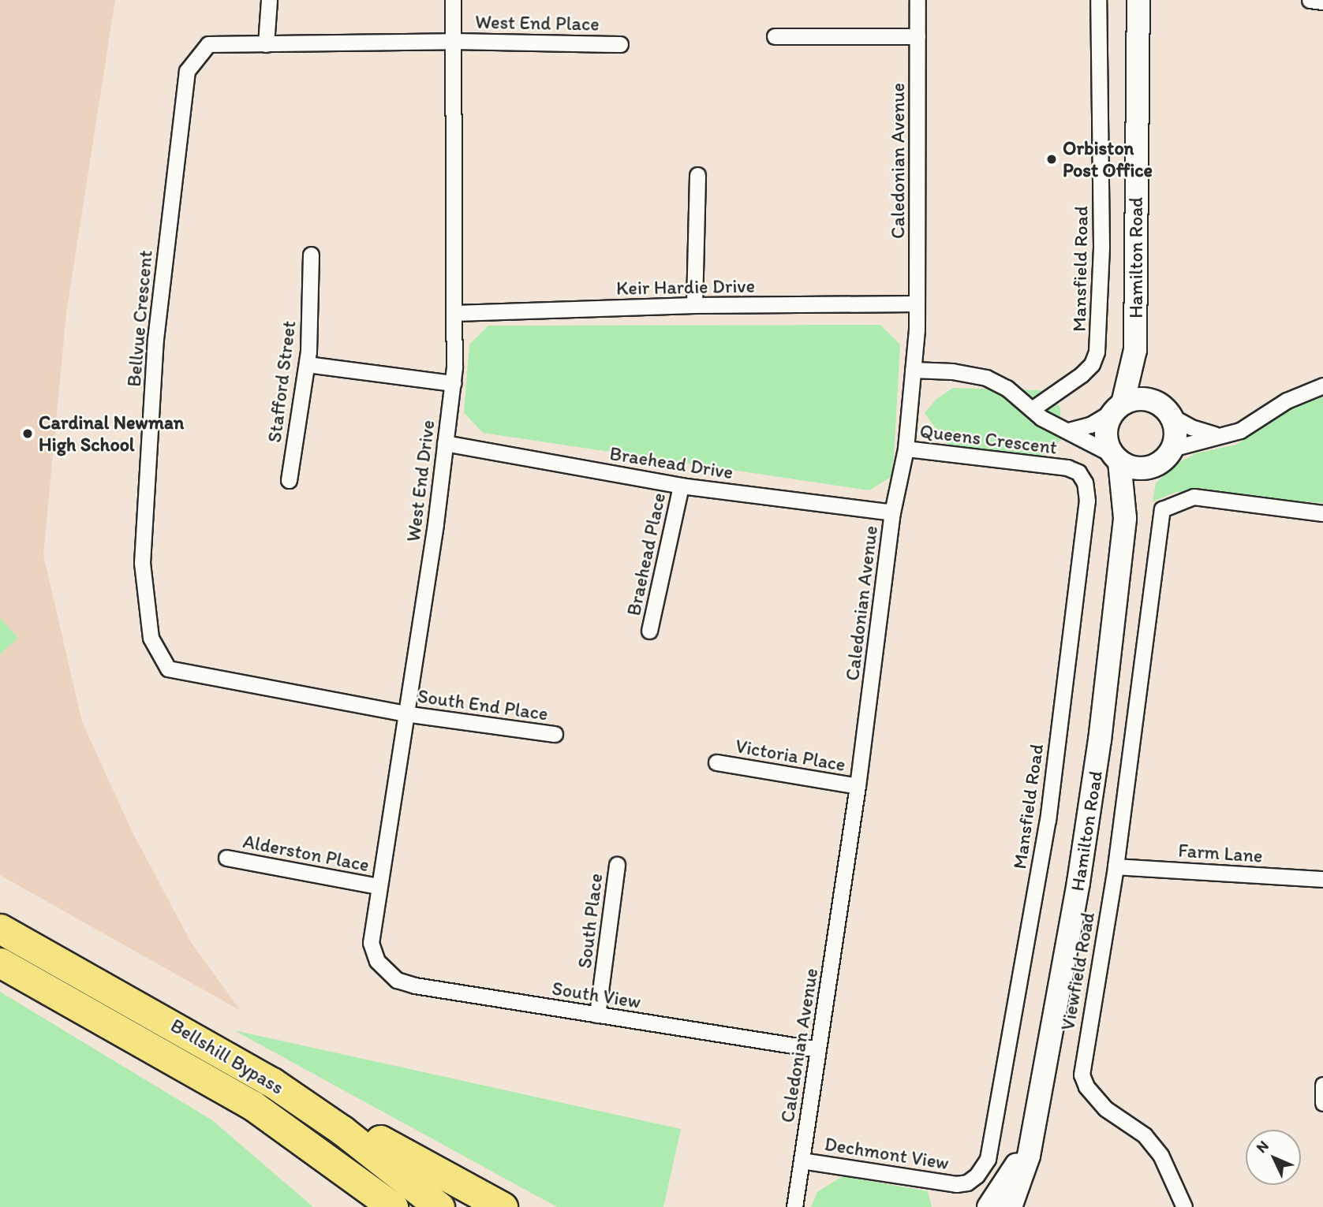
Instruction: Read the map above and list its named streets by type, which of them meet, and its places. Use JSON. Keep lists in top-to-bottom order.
{
  "streets": {
    "highway": ["Bellshill Bypass"],
    "main road": ["Hamilton Road"],
    "street": [
      "West End Place",
      "Caledonian Avenue",
      "Mansfield Road",
      "Keir Hardie Drive",
      "Bellvue Crescent",
      "Stafford Street",
      "Queens Crescent",
      "Braehead Drive",
      "West End Drive",
      "Braehead Place",
      "South End Place",
      "Victoria Place",
      "Alderston Place",
      "Farm Lane",
      "South Place",
      "Viewfield Road",
      "South View",
      "Dechmont View"
    ]
  },
  "crossings": [
    ["West End Place", "Bellvue Crescent"],
    ["West End Place", "West End Drive"],
    ["Caledonian Avenue", "Keir Hardie Drive"],
    ["Caledonian Avenue", "Queens Crescent"],
    ["Caledonian Avenue", "Braehead Drive"],
    ["Caledonian Avenue", "Victoria Place"],
    ["Caledonian Avenue", "South View"],
    ["Caledonian Avenue", "Dechmont View"],
    ["Hamilton Road", "Queens Crescent"],
    ["Mansfield Road", "Queens Crescent"],
    ["Mansfield Road", "Dechmont View"],
    ["Keir Hardie Drive", "West End Drive"],
    ["Bellvue Crescent", "West End Drive"],
    ["Bellvue Crescent", "South End Place"],
    ["Braehead Drive", "West End Drive"],
    ["Braehead Drive", "Braehead Place"],
    ["West End Drive", "South End Place"],
    ["West End Drive", "Alderston Place"],
    ["West End Drive", "South View"],
    ["Farm Lane", "Viewfield Road"],
    ["South Place", "South View"]
  ],
  "places": ["Orbiston Post Office", "Cardinal Newman High School"],
  "north": "top left"
}
